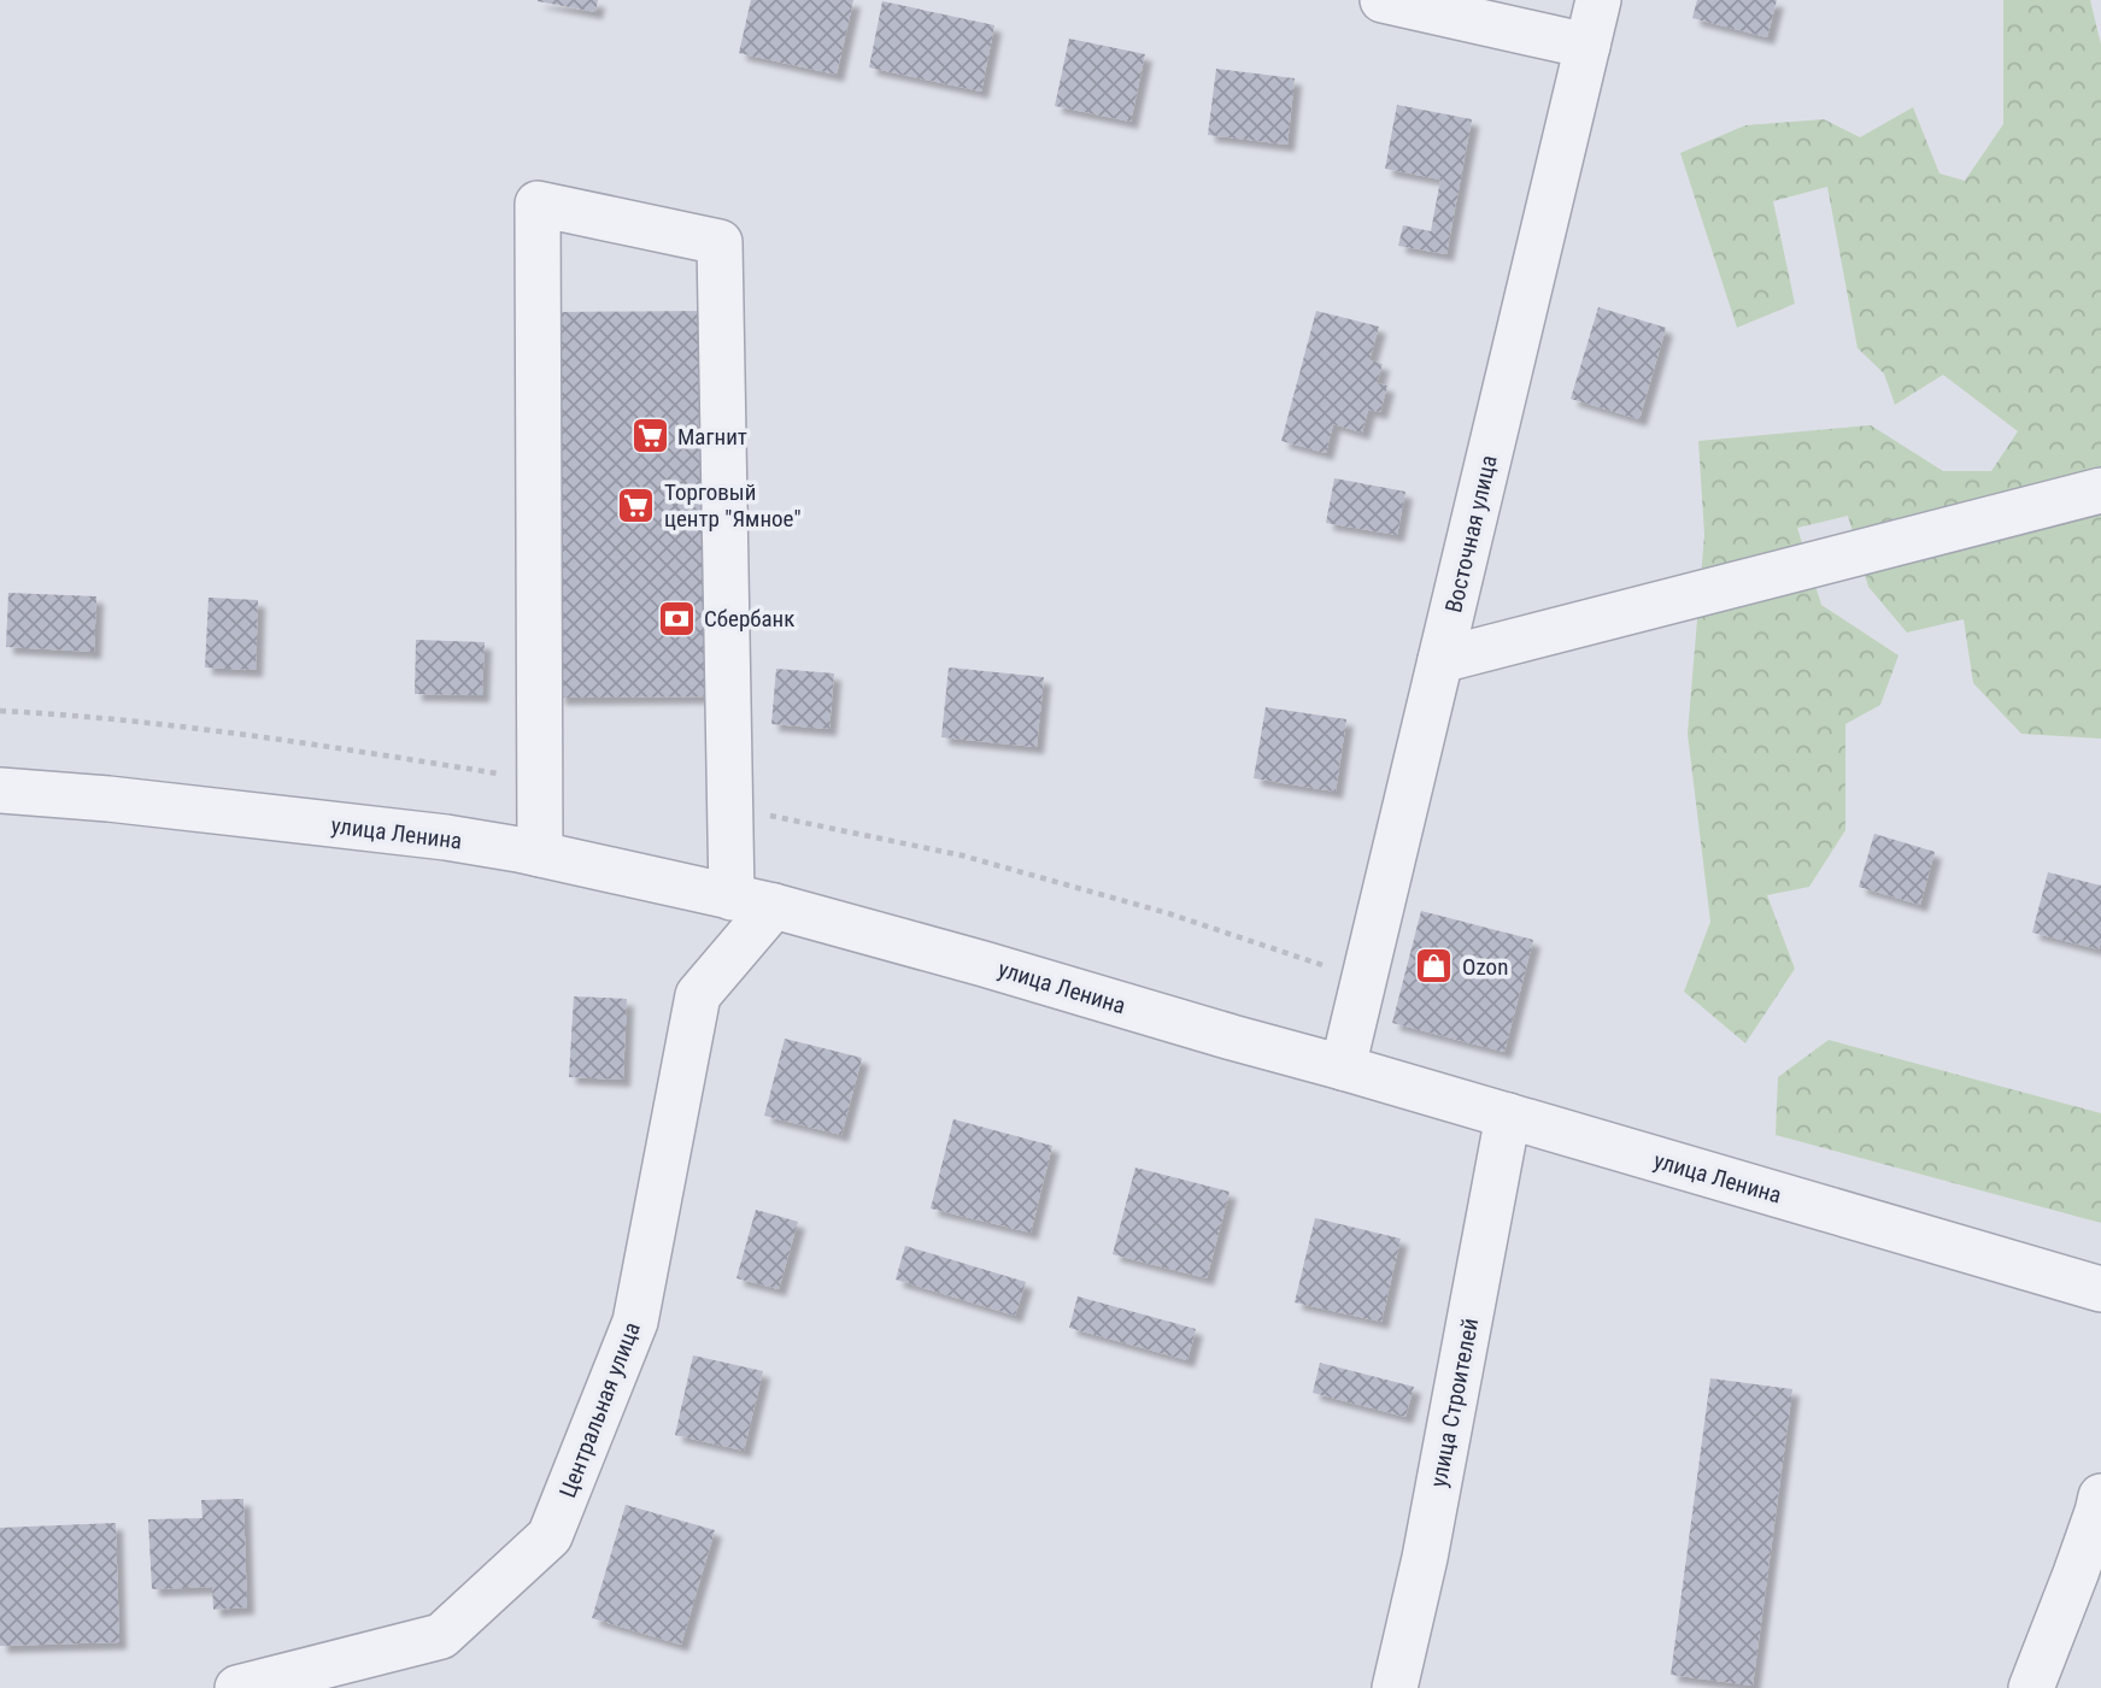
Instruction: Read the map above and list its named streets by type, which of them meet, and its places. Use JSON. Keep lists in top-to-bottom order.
{
  "streets": {
    "street": [
      "Восточная улица",
      "улица Ленина",
      "улица Строителей",
      "Центральная улица"
    ]
  },
  "crossings": [
    ["Восточная улица", "улица Ленина"],
    ["улица Ленина", "улица Строителей"],
    ["улица Ленина", "Центральная улица"]
  ],
  "places": {
    "supermarket": ["Магнит", "Торговый центр \"Ямное\""],
    "bank": ["Сбербанк"],
    "shop": ["Ozon"]
  }
}
